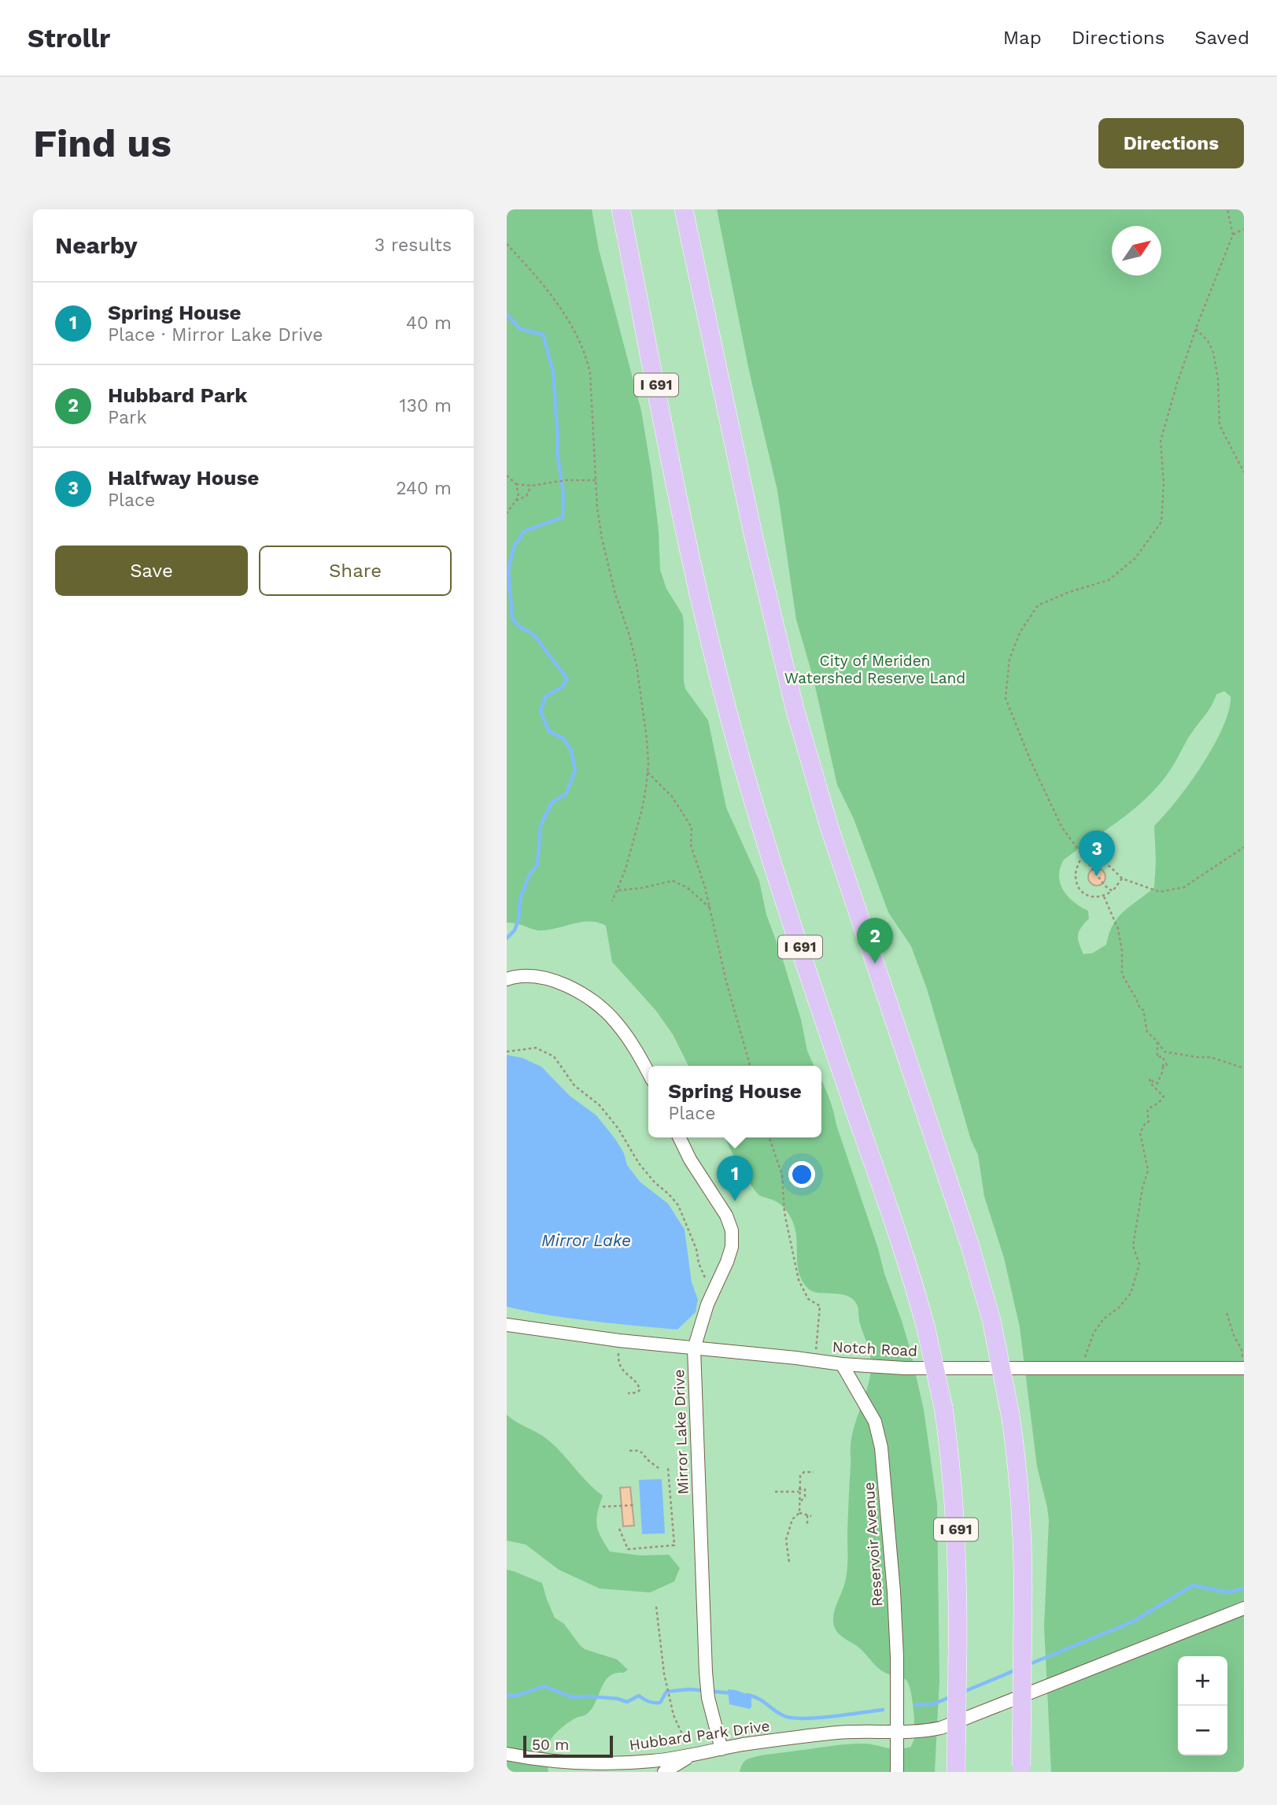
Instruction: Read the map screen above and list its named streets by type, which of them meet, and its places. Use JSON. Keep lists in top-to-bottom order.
{
  "streets": {
    "highway": ["I 691"],
    "street": [
      "Notch Road",
      "Mirror Lake Drive",
      "Reservoir Avenue",
      "Hubbard Park Drive"
    ]
  },
  "crossings": [
    ["Notch Road", "Mirror Lake Drive"],
    ["Notch Road", "Reservoir Avenue"],
    ["Mirror Lake Drive", "Hubbard Park Drive"],
    ["Reservoir Avenue", "Hubbard Park Drive"]
  ],
  "water": ["Mirror Lake"],
  "parks": ["City of Meriden Watershed Reserve Land"],
  "scale_bar": "50 m",
  "north": "top right",
  "page": {
    "header": "Strollr",
    "nav": ["Map", "Directions", "Saved"],
    "buttons": [
      "Directions",
      ["Save", "Share"]
    ],
    "title": "Find us",
    "heading": ["Nearby", "3 results"],
    "list": [
      {
        "mark": "1",
        "name": "Spring House",
        "note": "Place · Mirror Lake Drive",
        "value": "40 m"
      },
      {
        "mark": "2",
        "name": "Hubbard Park",
        "note": "Park",
        "value": "130 m"
      },
      {
        "mark": "3",
        "name": "Halfway House",
        "note": "Place",
        "value": "240 m"
      }
    ],
    "pins": ["3", "2", "1"],
    "popup": ["Spring House", "Place"],
    "map_buttons": ["+", "−"],
    "scale": "50 m"
  }
}
